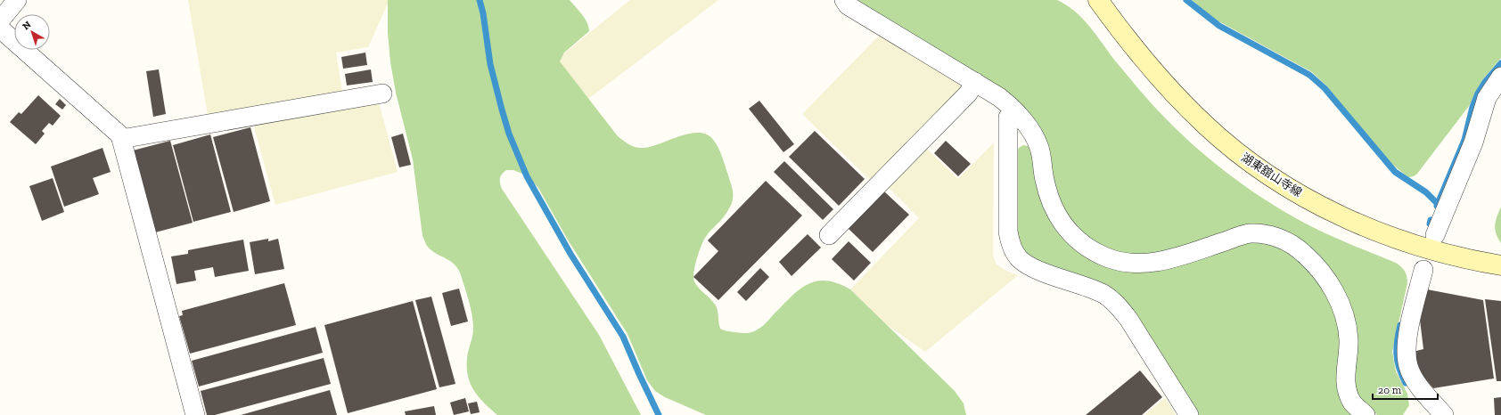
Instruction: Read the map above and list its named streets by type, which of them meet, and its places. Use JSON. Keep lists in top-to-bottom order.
{
  "streets": {
    "main road": ["湖東舘山寺線"]
  },
  "scale_bar": "20 m",
  "north": "top left"
}
